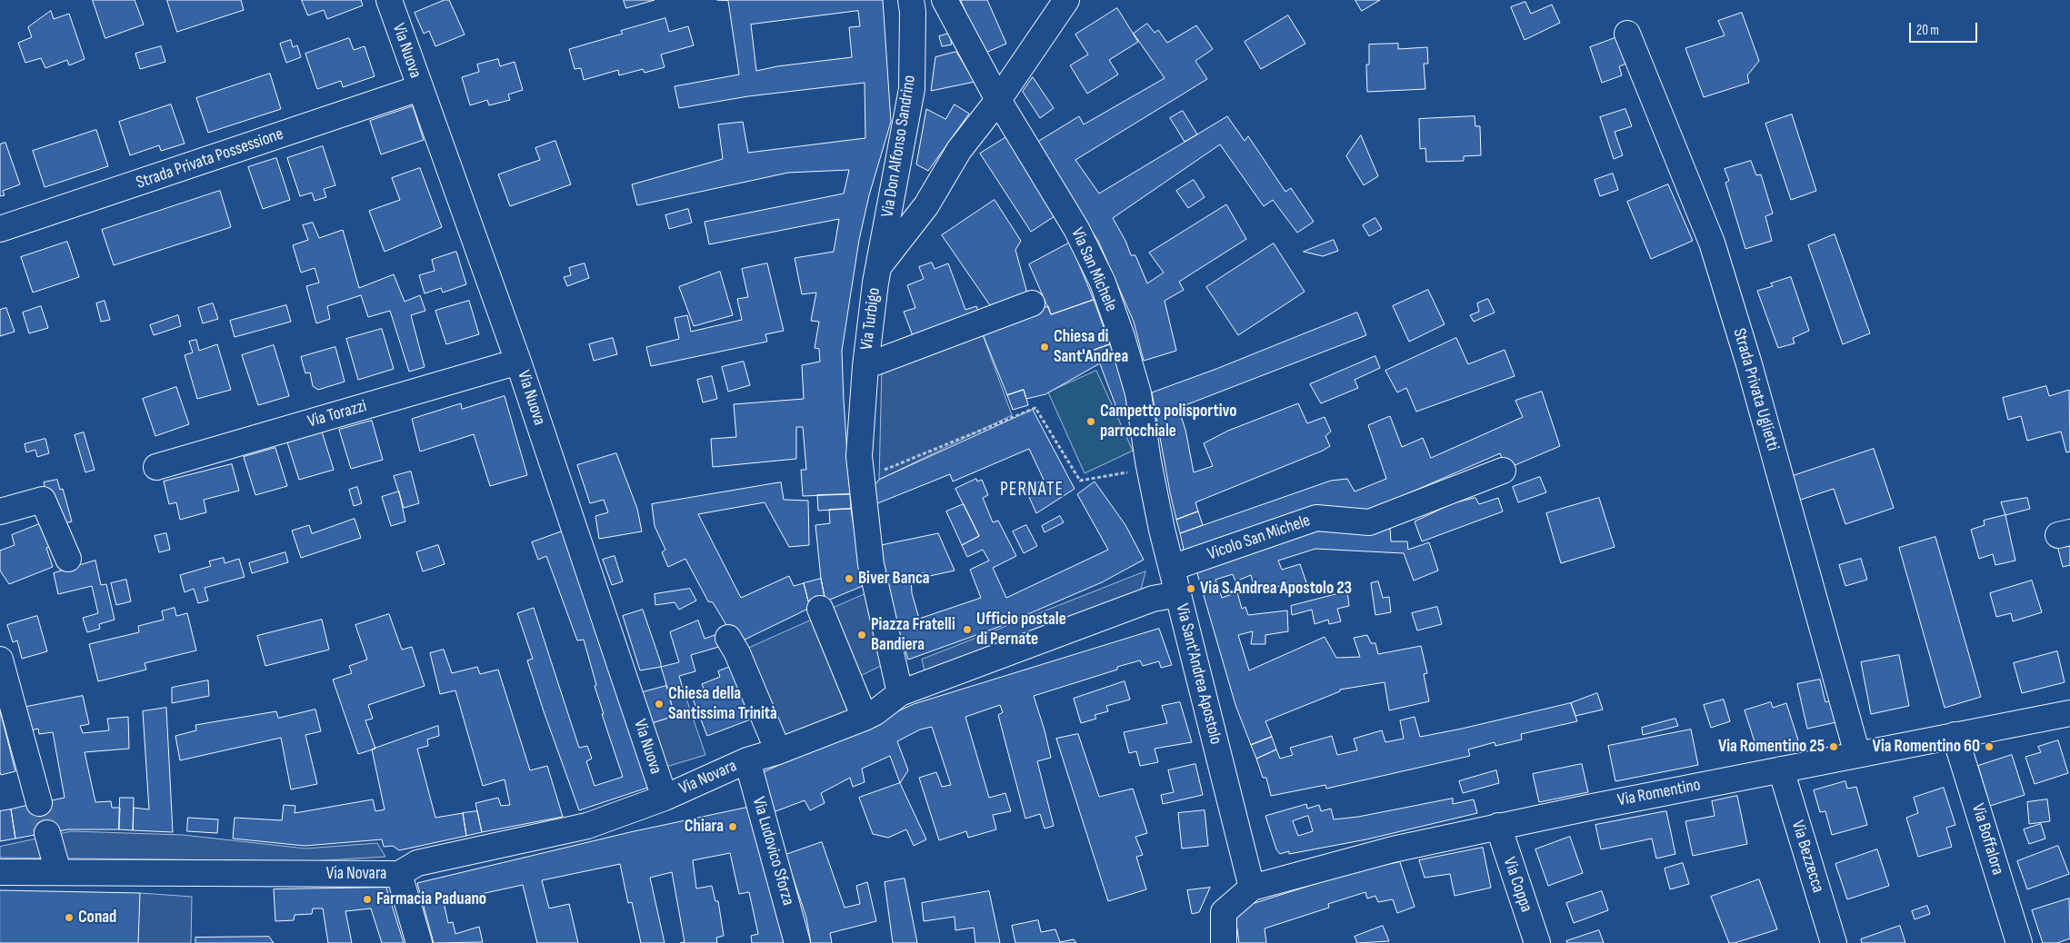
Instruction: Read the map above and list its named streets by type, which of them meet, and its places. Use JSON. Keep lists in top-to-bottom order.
{
  "streets": {
    "street": [
      "Via Nuova",
      "Via Don Alfonso Sandrino",
      "Strada Privata Possessione",
      "Via San Michele",
      "Via Turbigo",
      "Strada Privata Uglietti",
      "Via Torazzi",
      "Vicolo San Michele",
      "Via Sant'Andrea Apostolo",
      "Via Novara",
      "Via Romentino",
      "Via Boffalora",
      "Via Ludovico Sforza",
      "Via Bezzecca",
      "Via Coppa"
    ]
  },
  "crossings": [
    ["Via Nuova", "Strada Privata Possessione"],
    ["Via Nuova", "Via Torazzi"],
    ["Via Nuova", "Via Novara"],
    ["Via Don Alfonso Sandrino", "Via Turbigo"],
    ["Via San Michele", "Via Turbigo"],
    ["Via San Michele", "Vicolo San Michele"],
    ["Via San Michele", "Via Sant'Andrea Apostolo"],
    ["Via Turbigo", "Via Sant'Andrea Apostolo"],
    ["Strada Privata Uglietti", "Via Romentino"],
    ["Via Sant'Andrea Apostolo", "Via Novara"],
    ["Via Sant'Andrea Apostolo", "Via Romentino"],
    ["Via Sant'Andrea Apostolo", "Via Ludovico Sforza"],
    ["Via Novara", "Via Ludovico Sforza"],
    ["Via Romentino", "Via Boffalora"],
    ["Via Romentino", "Via Bezzecca"],
    ["Via Romentino", "Via Coppa"]
  ],
  "districts": ["PERNATE"],
  "places": [
    "Chiesa di Sant'Andrea",
    "Campetto polisportivo parrocchiale",
    "Biver Banca",
    "Via S.Andrea Apostolo 23",
    "Ufficio postale di Pernate",
    "Piazza Fratelli Bandiera",
    "Chiesa della Santissima Trinità",
    "Via Romentino 25",
    "Via Romentino 60",
    "Chiara",
    "Farmacia Paduano",
    "Conad"
  ],
  "scale_bar": "20 m"
}
